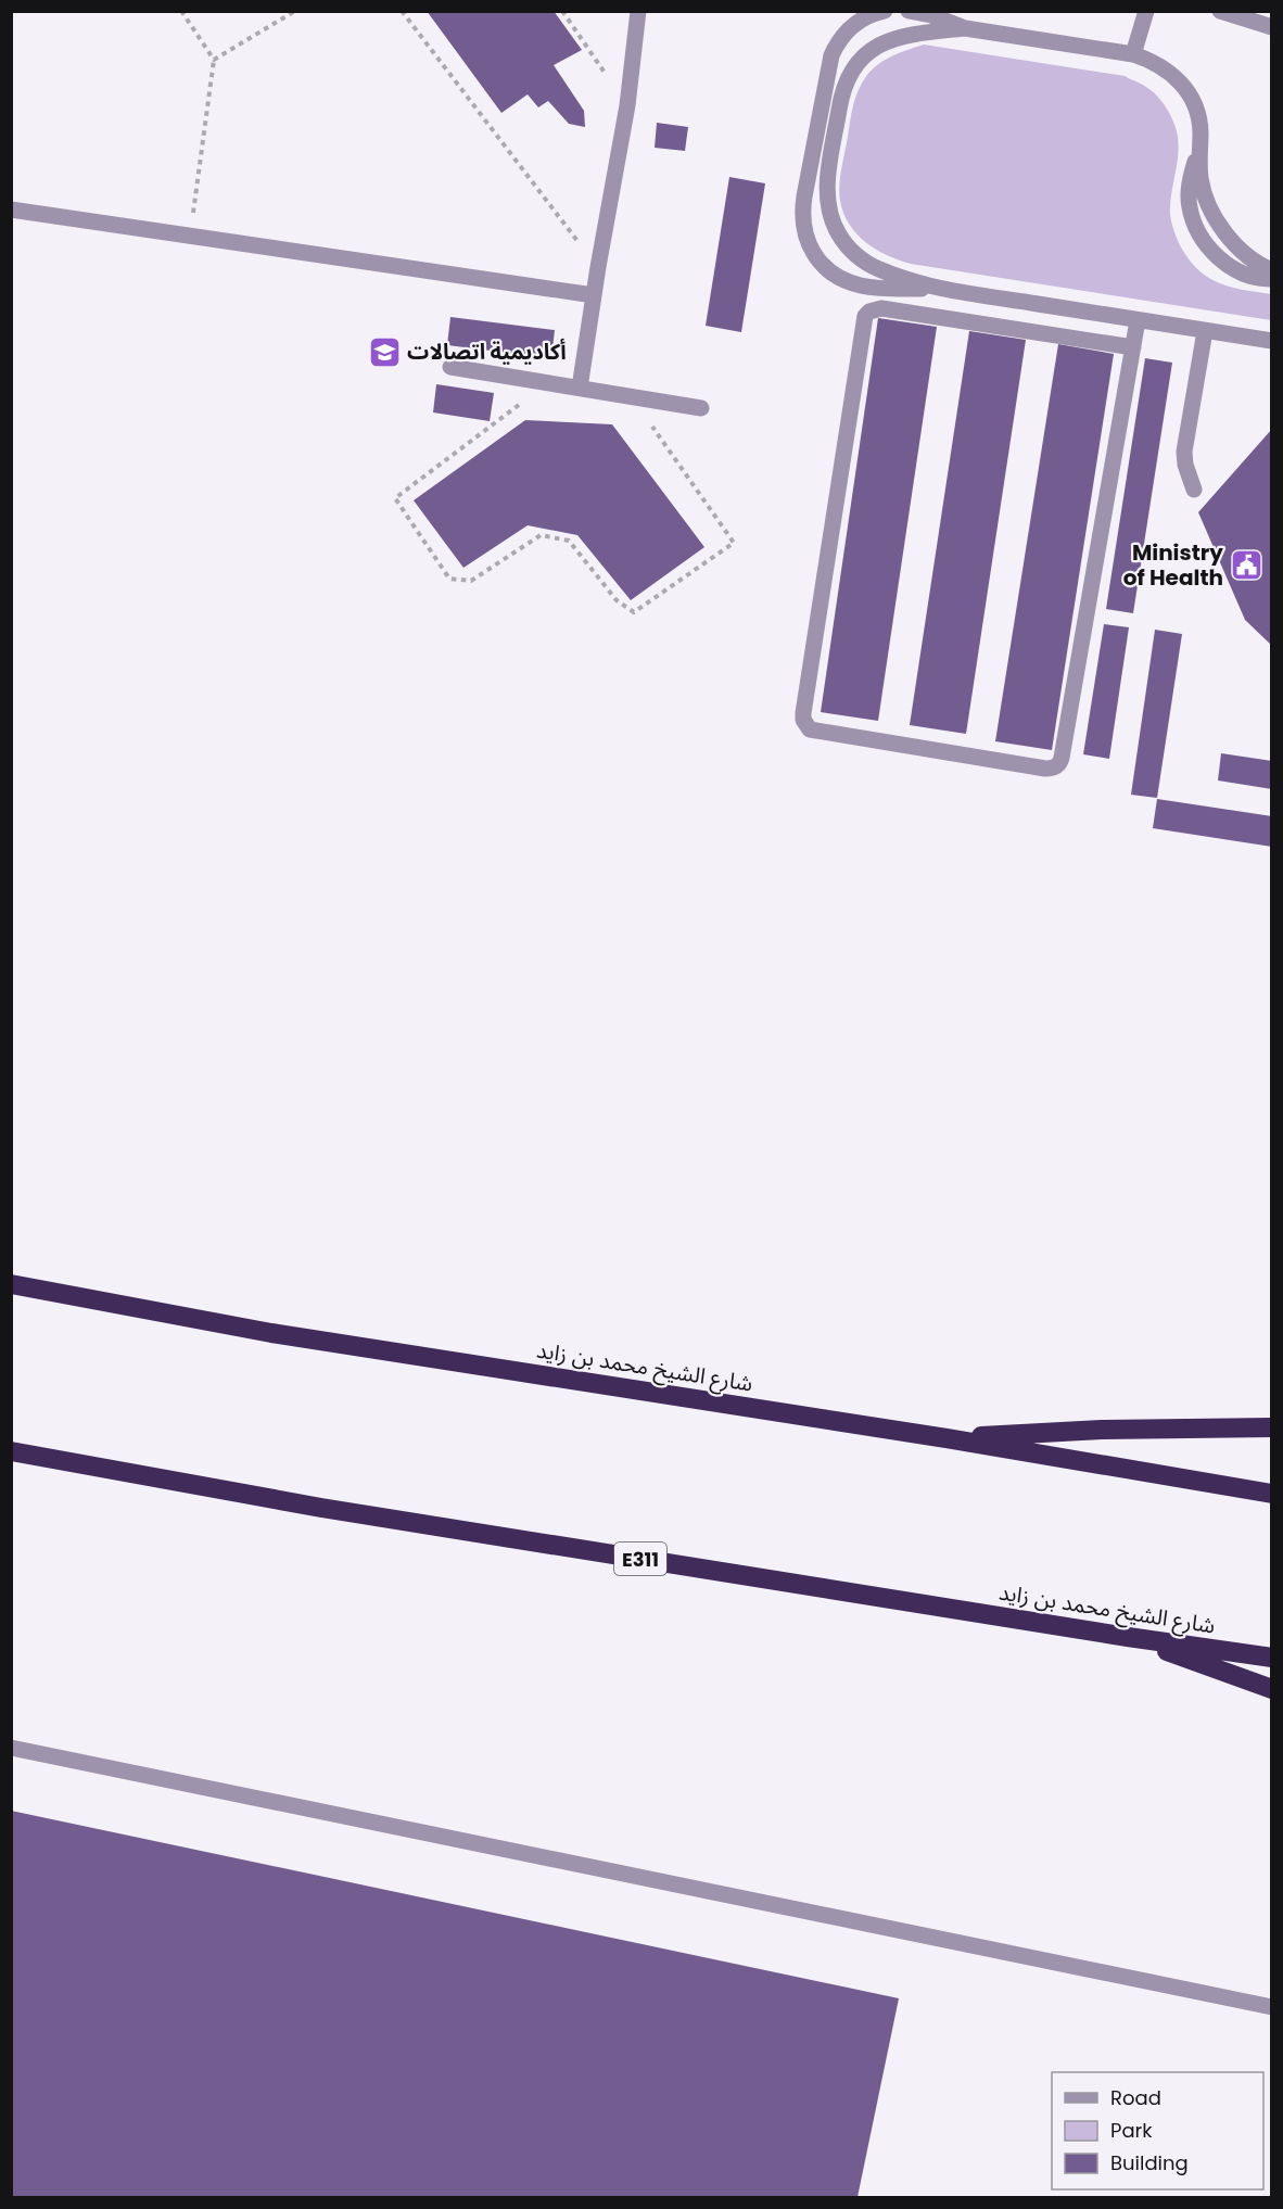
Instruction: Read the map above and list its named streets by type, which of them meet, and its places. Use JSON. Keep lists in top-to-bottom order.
{
  "streets": {
    "highway": ["شارع الشيخ محمد بن زايد", "E311"]
  },
  "places": {
    "school or university": ["أكاديمية اتصالات"],
    "public building": ["Ministry of Health"]
  },
  "legend": ["Road", "Park", "Building"]
}
